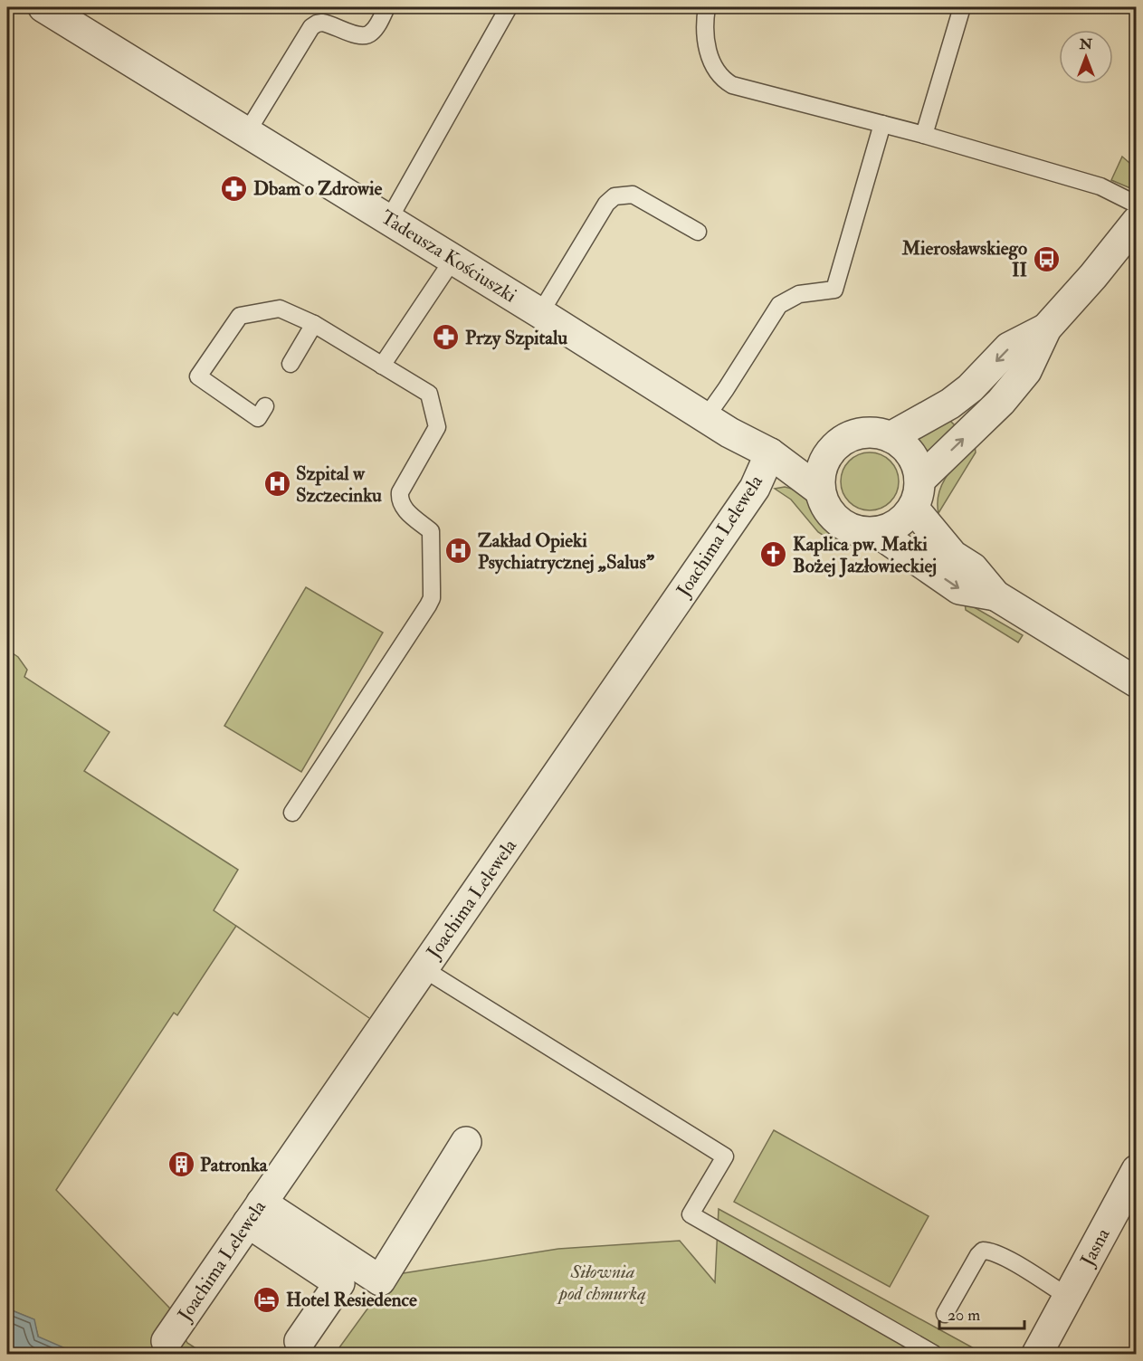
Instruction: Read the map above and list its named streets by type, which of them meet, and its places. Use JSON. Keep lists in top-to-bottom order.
{
  "streets": {
    "street": ["Tadeusza Kościuszki", "Joachima Lelewela", "Jasna"]
  },
  "crossings": [
    ["Tadeusza Kościuszki", "Joachima Lelewela"]
  ],
  "parks": ["Siłownia pod chmurką"],
  "places": {
    "pharmacy": ["Dbam o Zdrowie", "Przy Szpitalu"],
    "bus stop": ["Mierosławskiego II"],
    "hospital": ["Szpital w Szczecinku", "Zakład Opieki Psychiatrycznej „Salus”"],
    "church": ["Kaplica pw. Matki Bożej Jazłowieckiej"],
    "building": ["Patronka"],
    "hotel": ["Hotel Resiedence"]
  },
  "scale_bar": "20 m",
  "north": "top"
}
